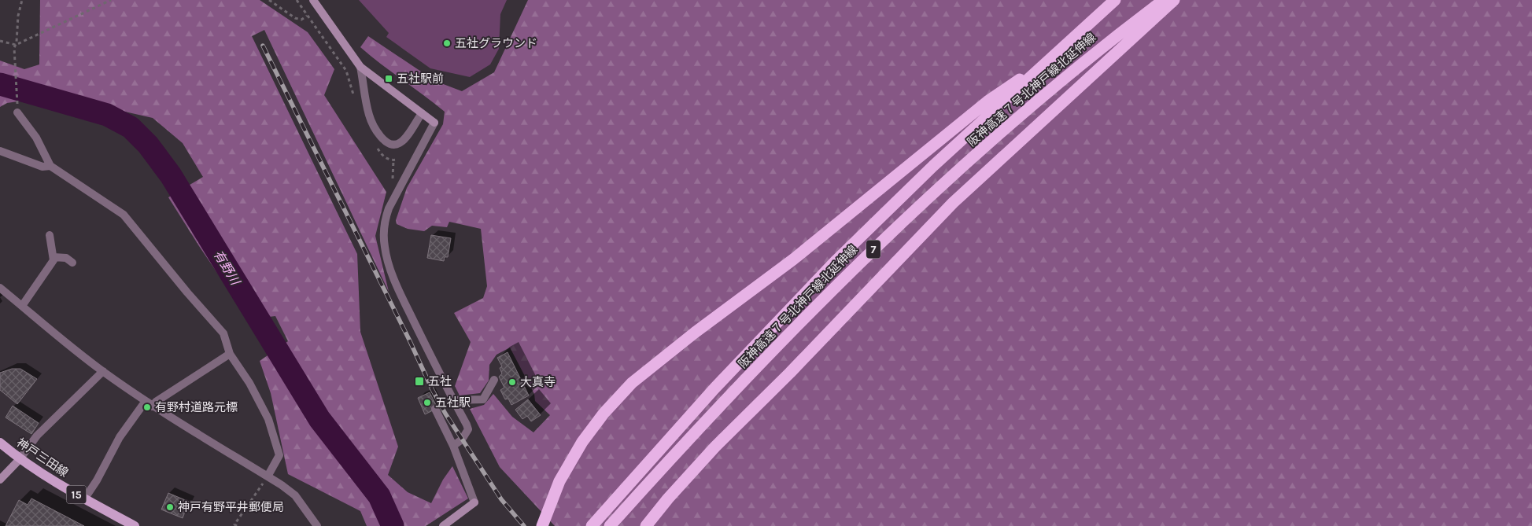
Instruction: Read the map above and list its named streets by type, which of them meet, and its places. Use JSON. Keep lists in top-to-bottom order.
{
  "streets": {
    "highway": ["阪神高速７号北神戸線北延伸線", "7"],
    "main road": ["神戸三田線", "15"]
  },
  "water": ["有野川"],
  "places": {
    "other": [
      "五社グラウンド",
      "大真寺",
      "五社駅",
      "有野村道路元標",
      "神戸有野平井郵便局"
    ],
    "transit": ["五社駅前", "五社"]
  }
}
